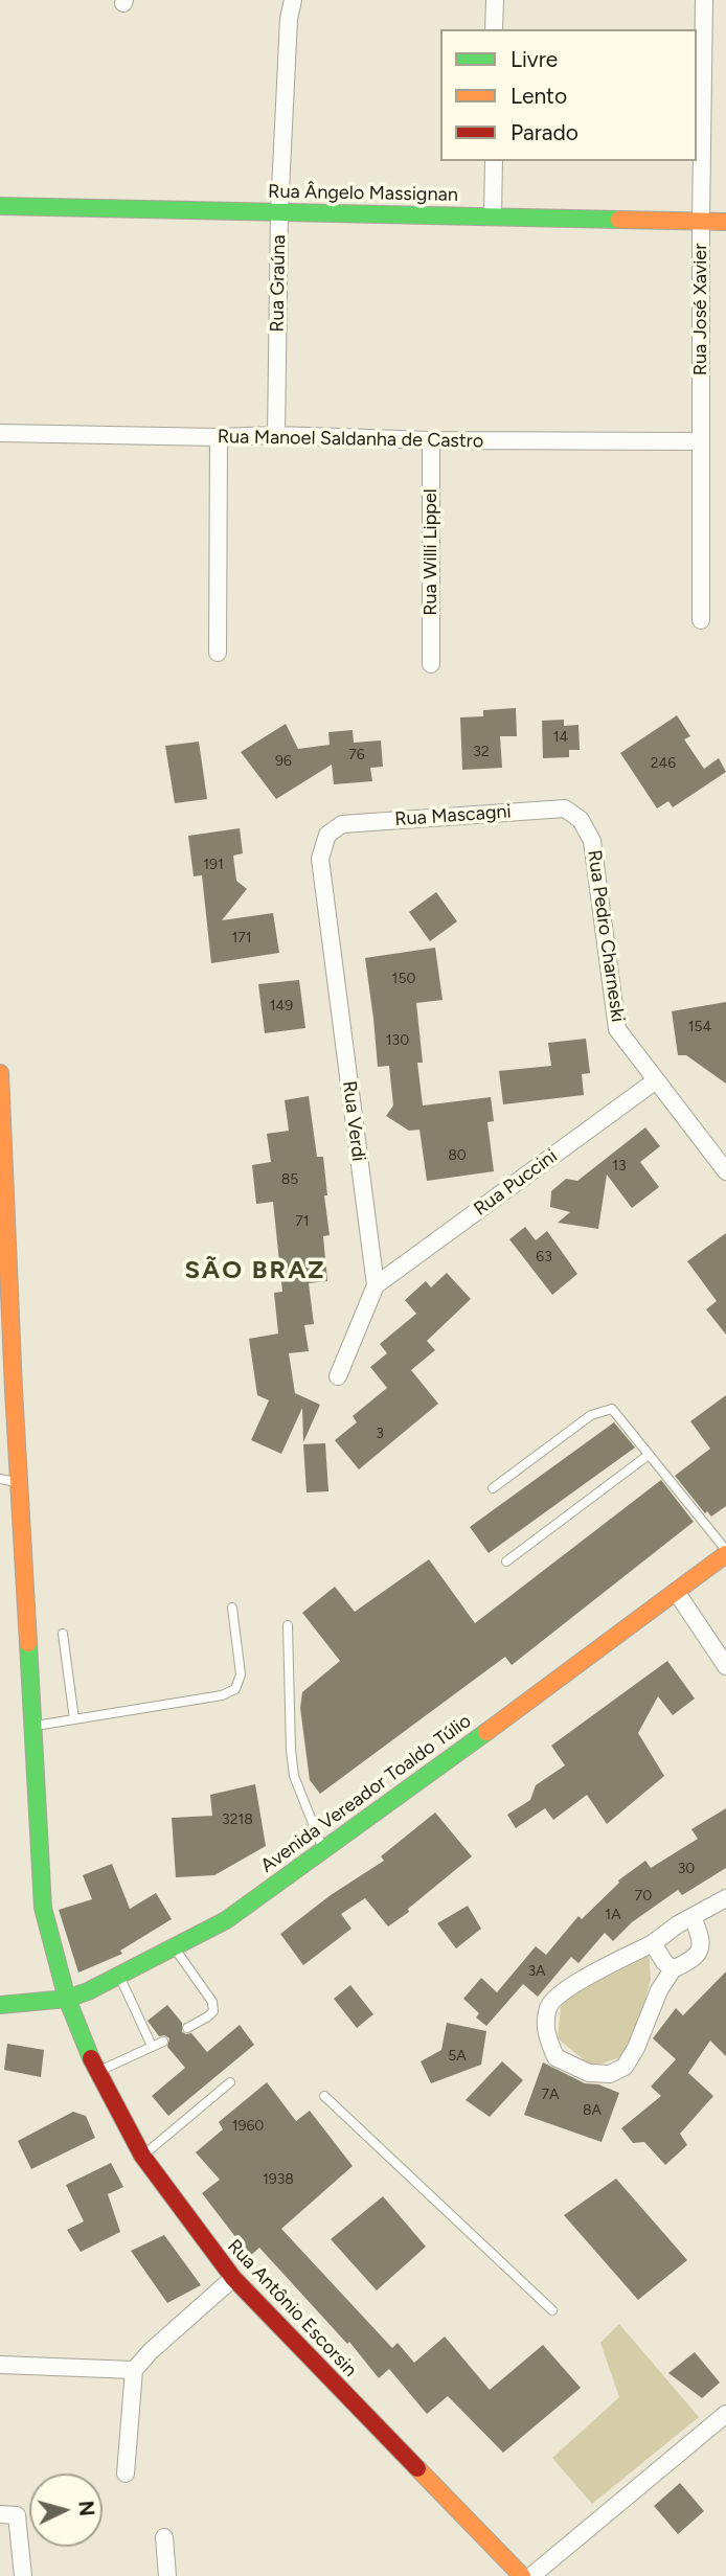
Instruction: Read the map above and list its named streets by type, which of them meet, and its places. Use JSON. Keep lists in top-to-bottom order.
{
  "streets": {
    "street": [
      "Rua Ângelo Massignan",
      "Rua Graúna",
      "Rua José Xavier",
      "Rua Manoel Saldanha de Castro",
      "Rua Willi Lippel",
      "Rua Mascagni",
      "Rua Pedro Charneski",
      "Rua Verdi",
      "Rua Puccini",
      "Avenida Vereador Toaldo Túlio",
      "Rua Antônio Escorsin"
    ]
  },
  "crossings": [
    ["Rua Ângelo Massignan", "Rua Graúna"],
    ["Rua Ângelo Massignan", "Rua José Xavier"],
    ["Rua Graúna", "Rua Manoel Saldanha de Castro"],
    ["Rua José Xavier", "Rua Manoel Saldanha de Castro"],
    ["Rua Manoel Saldanha de Castro", "Rua Willi Lippel"],
    ["Rua Mascagni", "Rua Pedro Charneski"],
    ["Rua Mascagni", "Rua Verdi"],
    ["Rua Pedro Charneski", "Rua Puccini"],
    ["Rua Verdi", "Rua Puccini"],
    ["Avenida Vereador Toaldo Túlio", "Rua Antônio Escorsin"]
  ],
  "districts": ["SÃO BRAZ"],
  "house_numbers": [
    "14",
    "32",
    "76",
    "96",
    "246",
    "191",
    "171",
    "150",
    "149",
    "154",
    "130",
    "80",
    "13",
    "85",
    "71",
    "63",
    "3",
    "3218",
    "30",
    "70",
    "1A",
    "3A",
    "5A",
    "7A",
    "8A",
    "1960",
    "1938"
  ],
  "legend": ["Livre", "Lento", "Parado"],
  "north": "right"
}
